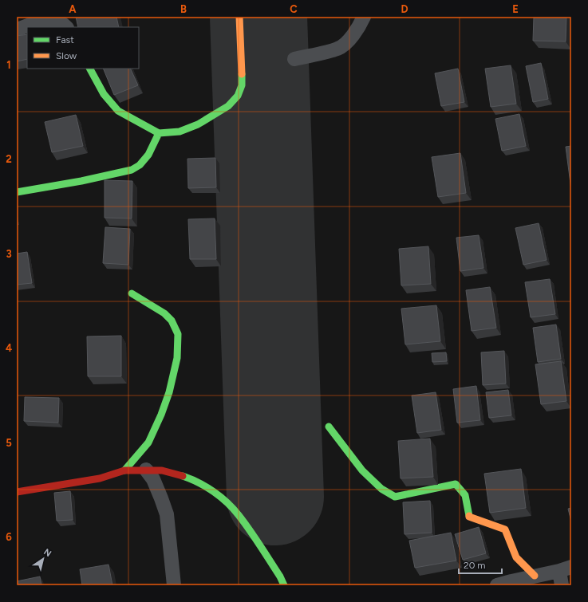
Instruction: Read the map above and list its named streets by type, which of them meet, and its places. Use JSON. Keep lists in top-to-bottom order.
{
  "legend": ["Fast", "Slow"],
  "scale_bar": "20 m",
  "north": "top right",
  "grid": {
    "columns": [
      "A",
      "B",
      "C",
      "D",
      "E"
    ],
    "rows": [
      "1",
      "2",
      "3",
      "4",
      "5",
      "6"
    ]
  }
}
